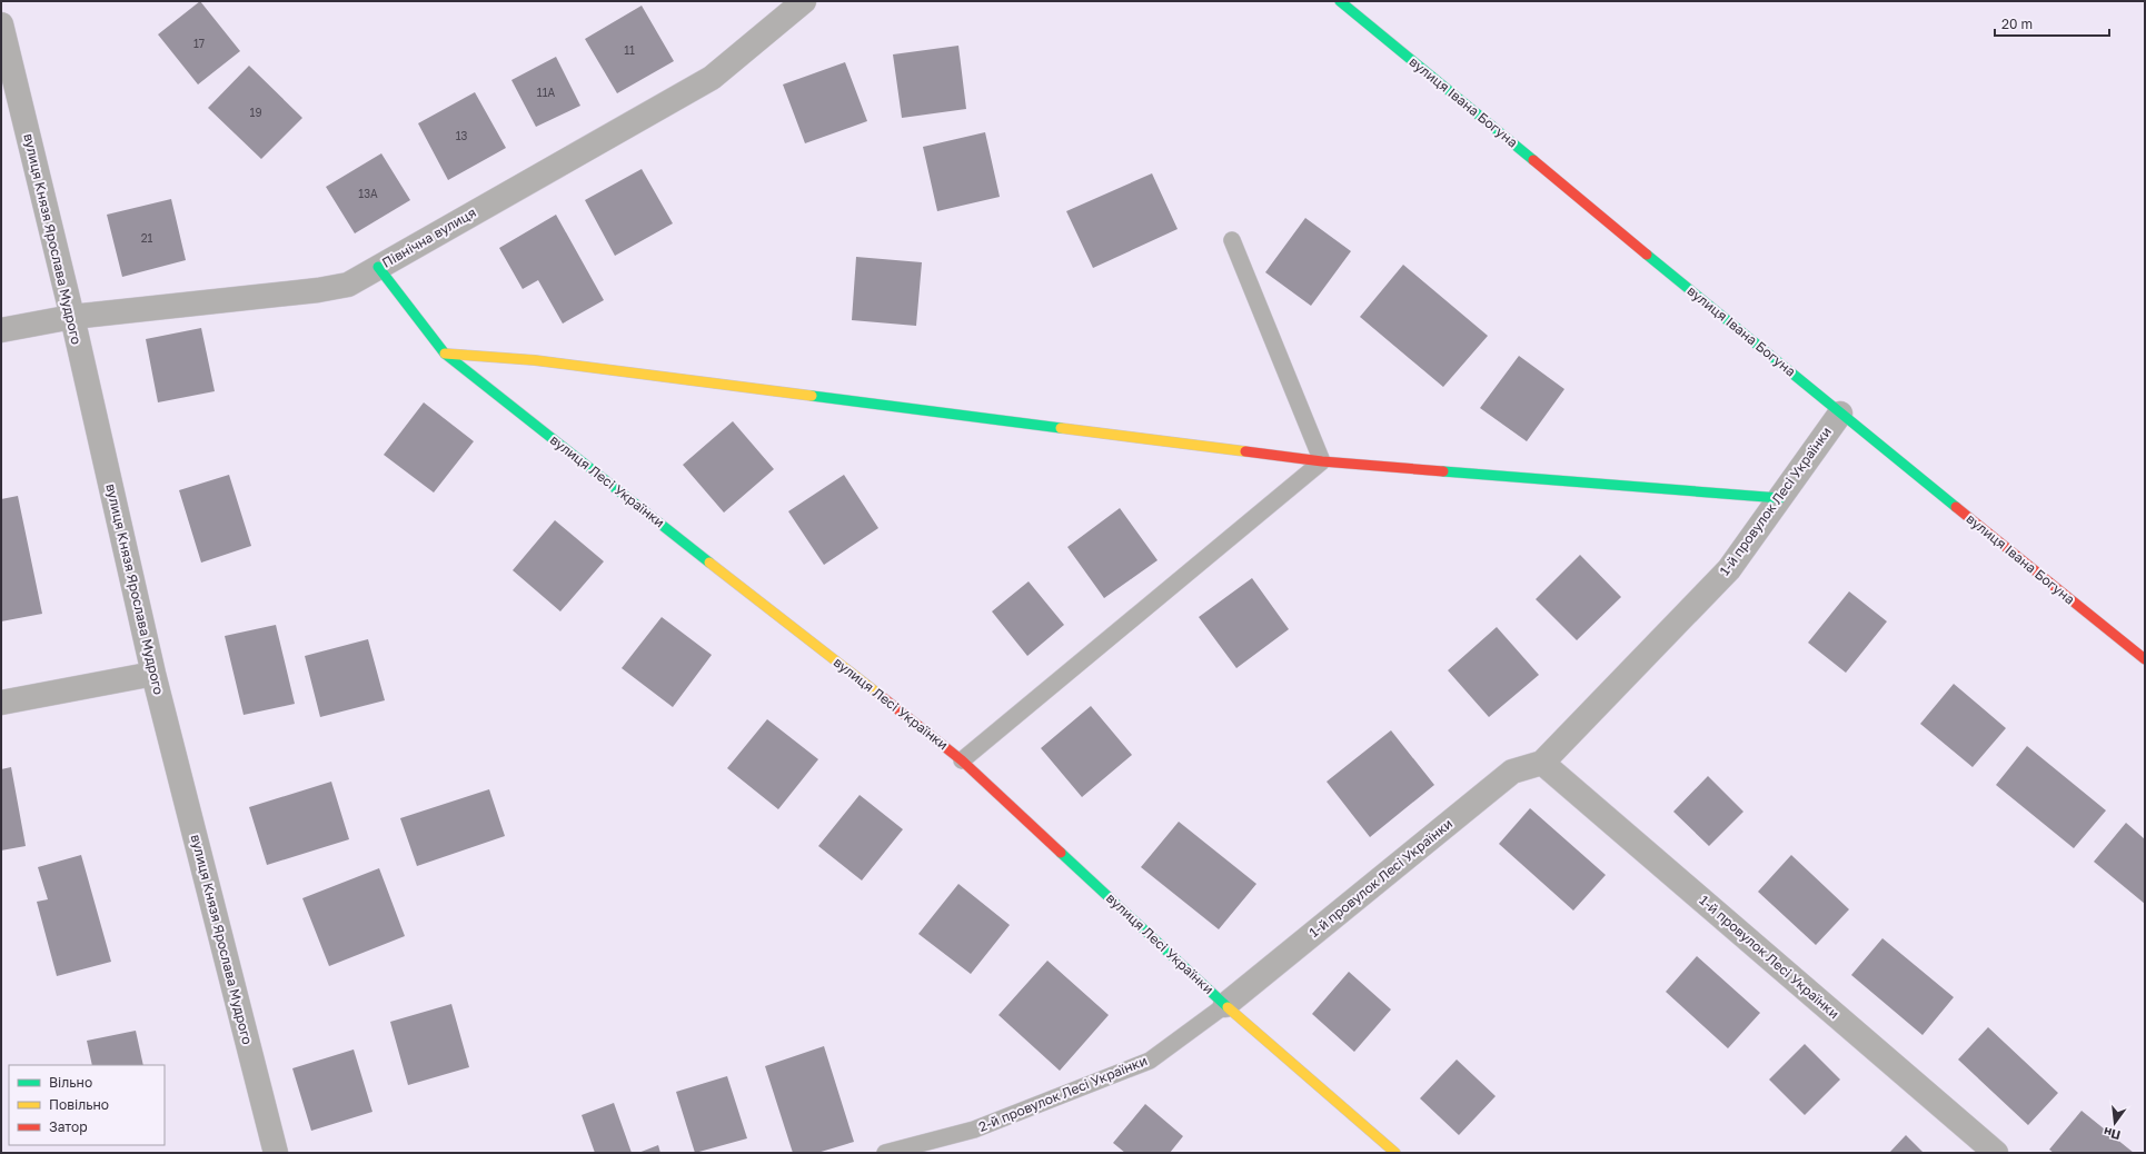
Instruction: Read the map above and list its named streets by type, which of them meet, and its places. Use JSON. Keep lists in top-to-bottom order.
{
  "streets": {
    "street": [
      "вулиця Івана Богуна",
      "Північна вулиця",
      "вулиця Князя Ярослава Мудрого",
      "вулиця Лесі Українки",
      "1-й провулок Лесі Українки"
    ],
    "lane": ["2-й провулок Лесі Українки"]
  },
  "crossings": [
    ["вулиця Івана Богуна", "1-й провулок Лесі Українки"],
    ["Північна вулиця", "вулиця Князя Ярослава Мудрого"],
    ["Північна вулиця", "вулиця Лесі Українки"],
    ["вулиця Лесі Українки", "1-й провулок Лесі Українки"],
    ["вулиця Лесі Українки", "2-й провулок Лесі Українки"],
    ["1-й провулок Лесі Українки", "2-й провулок Лесі Українки"]
  ],
  "house_numbers": [
    "17",
    "11",
    "11А",
    "19",
    "13",
    "13А",
    "21"
  ],
  "legend": ["Вільно", "Повільно", "Затор"],
  "scale_bar": "20 m",
  "north": "bottom"
}
